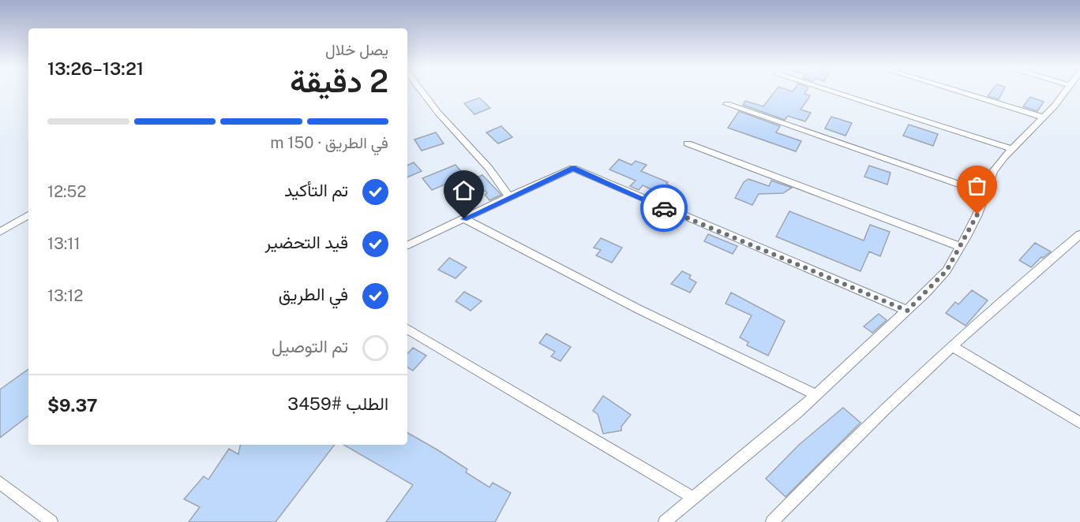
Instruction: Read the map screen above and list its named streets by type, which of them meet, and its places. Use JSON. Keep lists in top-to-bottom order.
{
  "page": {
    "heading": ["2 دقيقة", "يصل خلال", "13:21–13:26"],
    "panel": ["الطلب #3459", "$9.37"],
    "bar": "في الطريق · 150 m",
    "list": [
      ["تم التأكيد", "12:52"],
      ["قيد التحضير", "13:11"],
      ["في الطريق", "13:12"],
      "تم التوصيل"
    ]
  }
}
